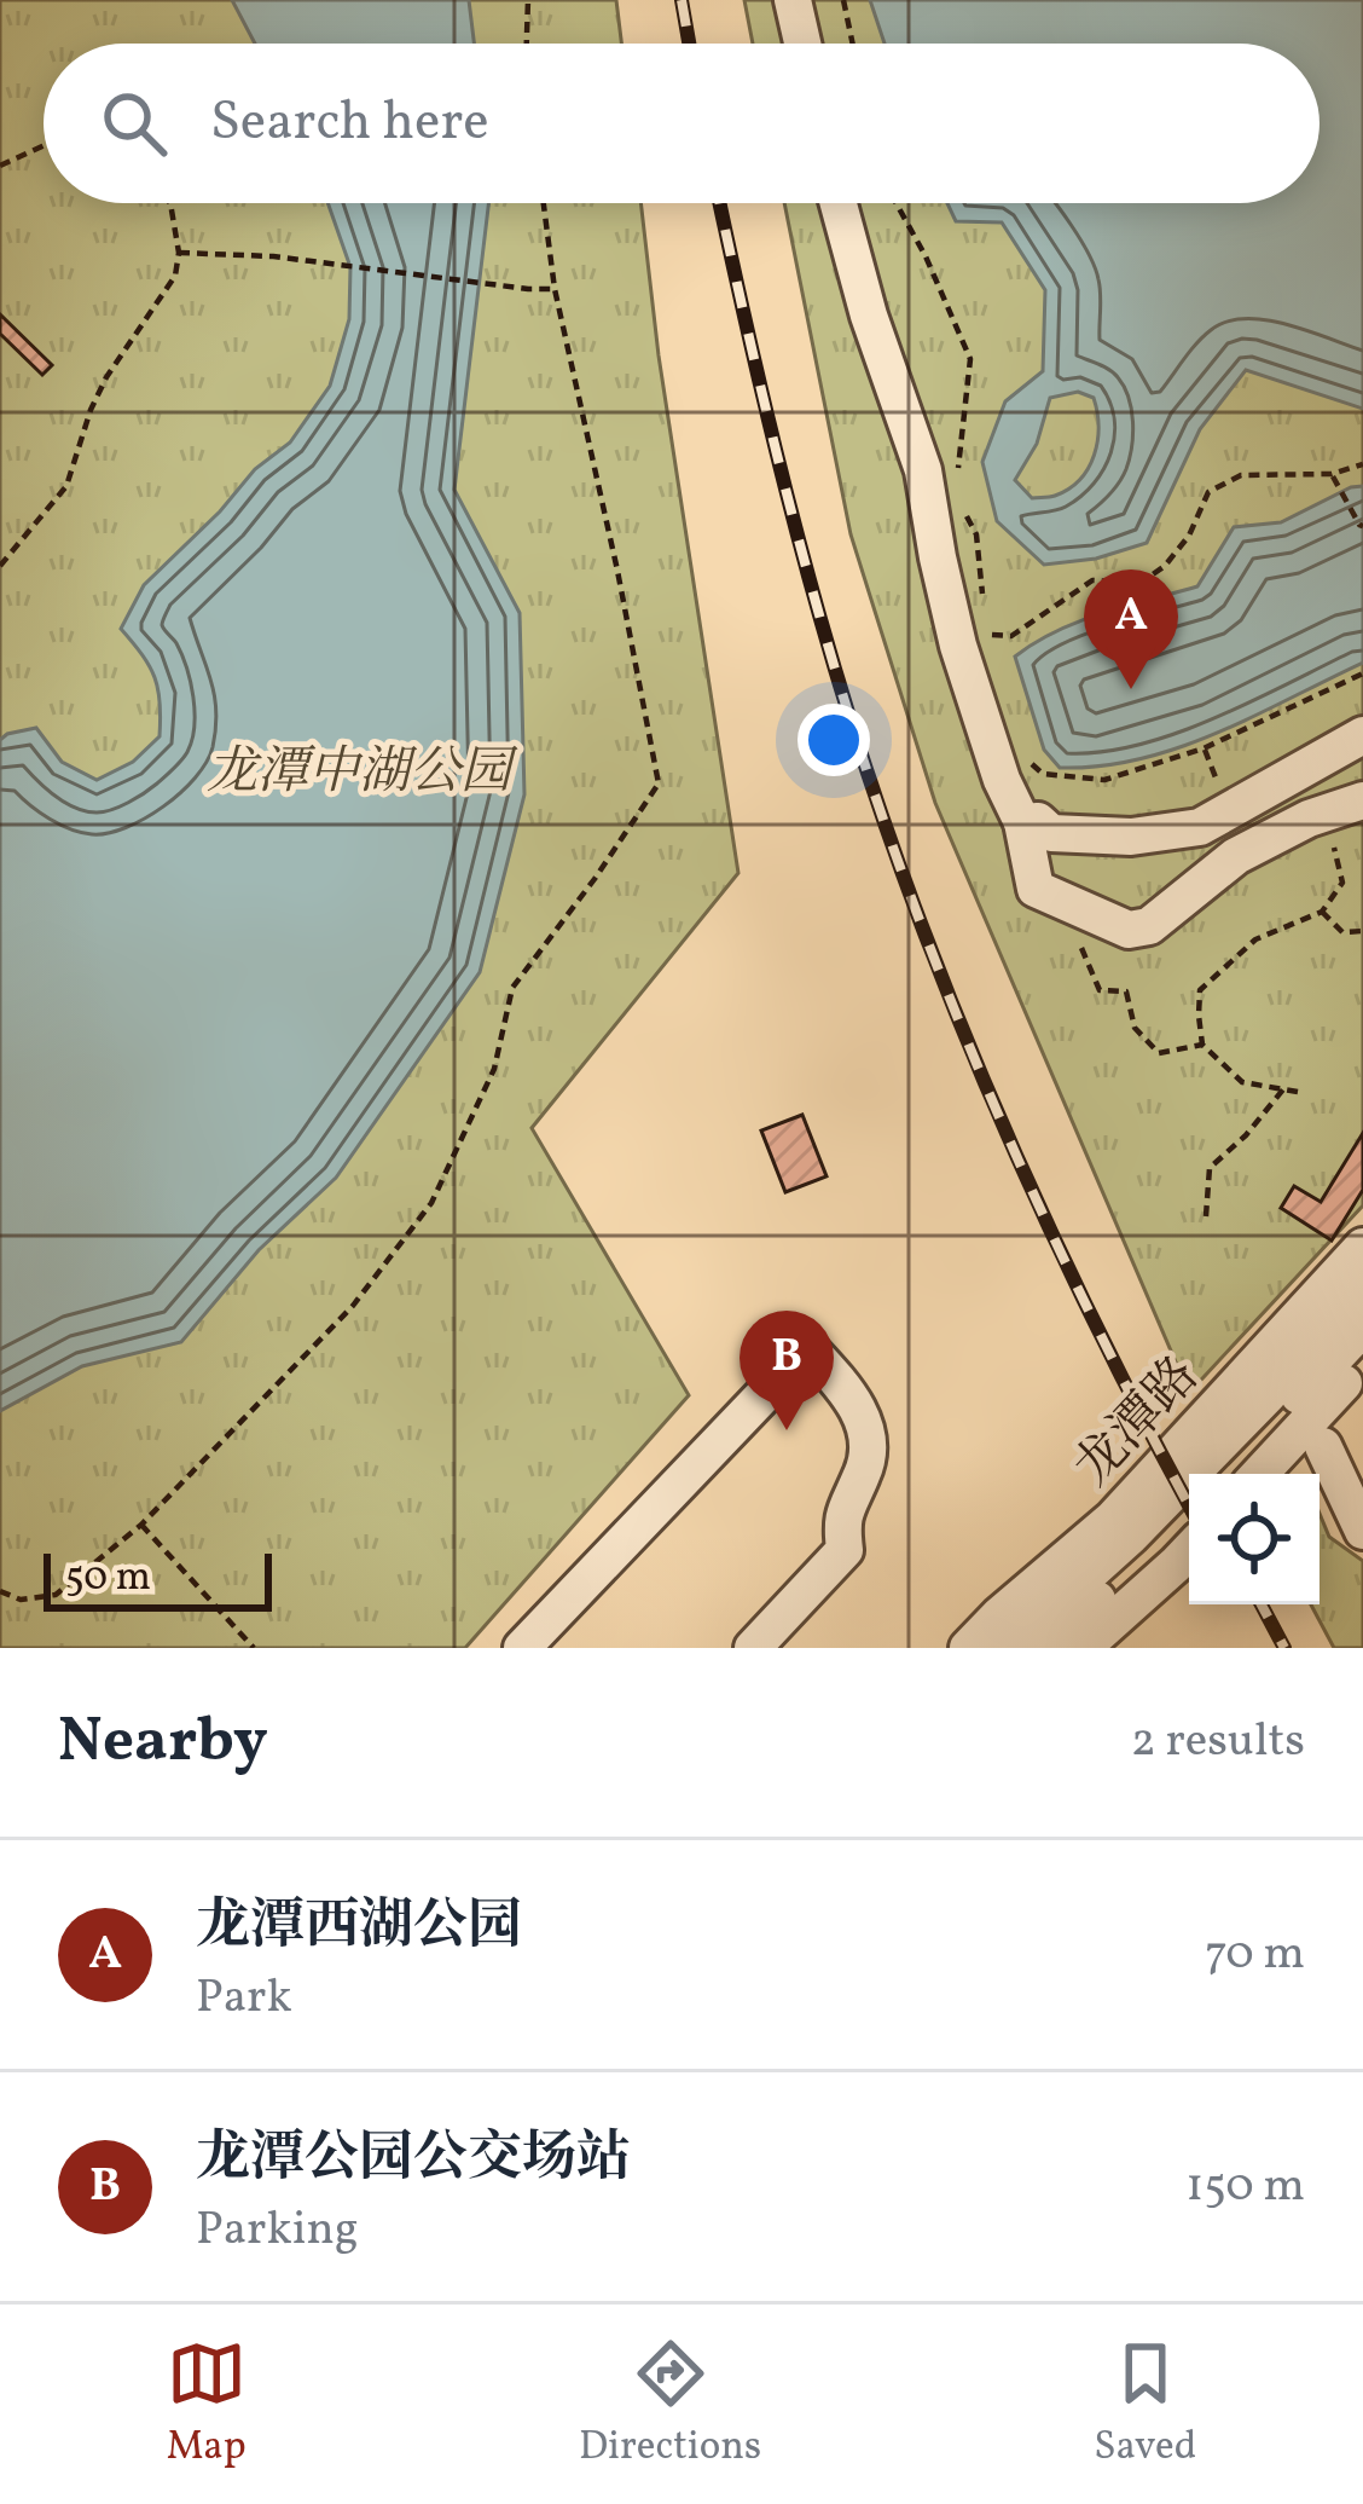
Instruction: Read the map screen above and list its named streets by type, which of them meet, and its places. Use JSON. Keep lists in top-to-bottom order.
{
  "streets": {
    "street": ["龙潭路"]
  },
  "parks": ["龙潭中湖公园"],
  "scale_bar": "50 m",
  "page": {
    "search": "Search here",
    "pins": ["A", "B"],
    "scale": "50 m",
    "heading": ["Nearby", "2 results"],
    "list": [
      {
        "mark": "A",
        "name": "龙潭西湖公园",
        "note": "Park",
        "value": "70 m"
      },
      {
        "mark": "B",
        "name": "龙潭公园公交场站",
        "note": "Parking",
        "value": "150 m"
      }
    ],
    "nav": ["Map", "Directions", "Saved"]
  }
}
